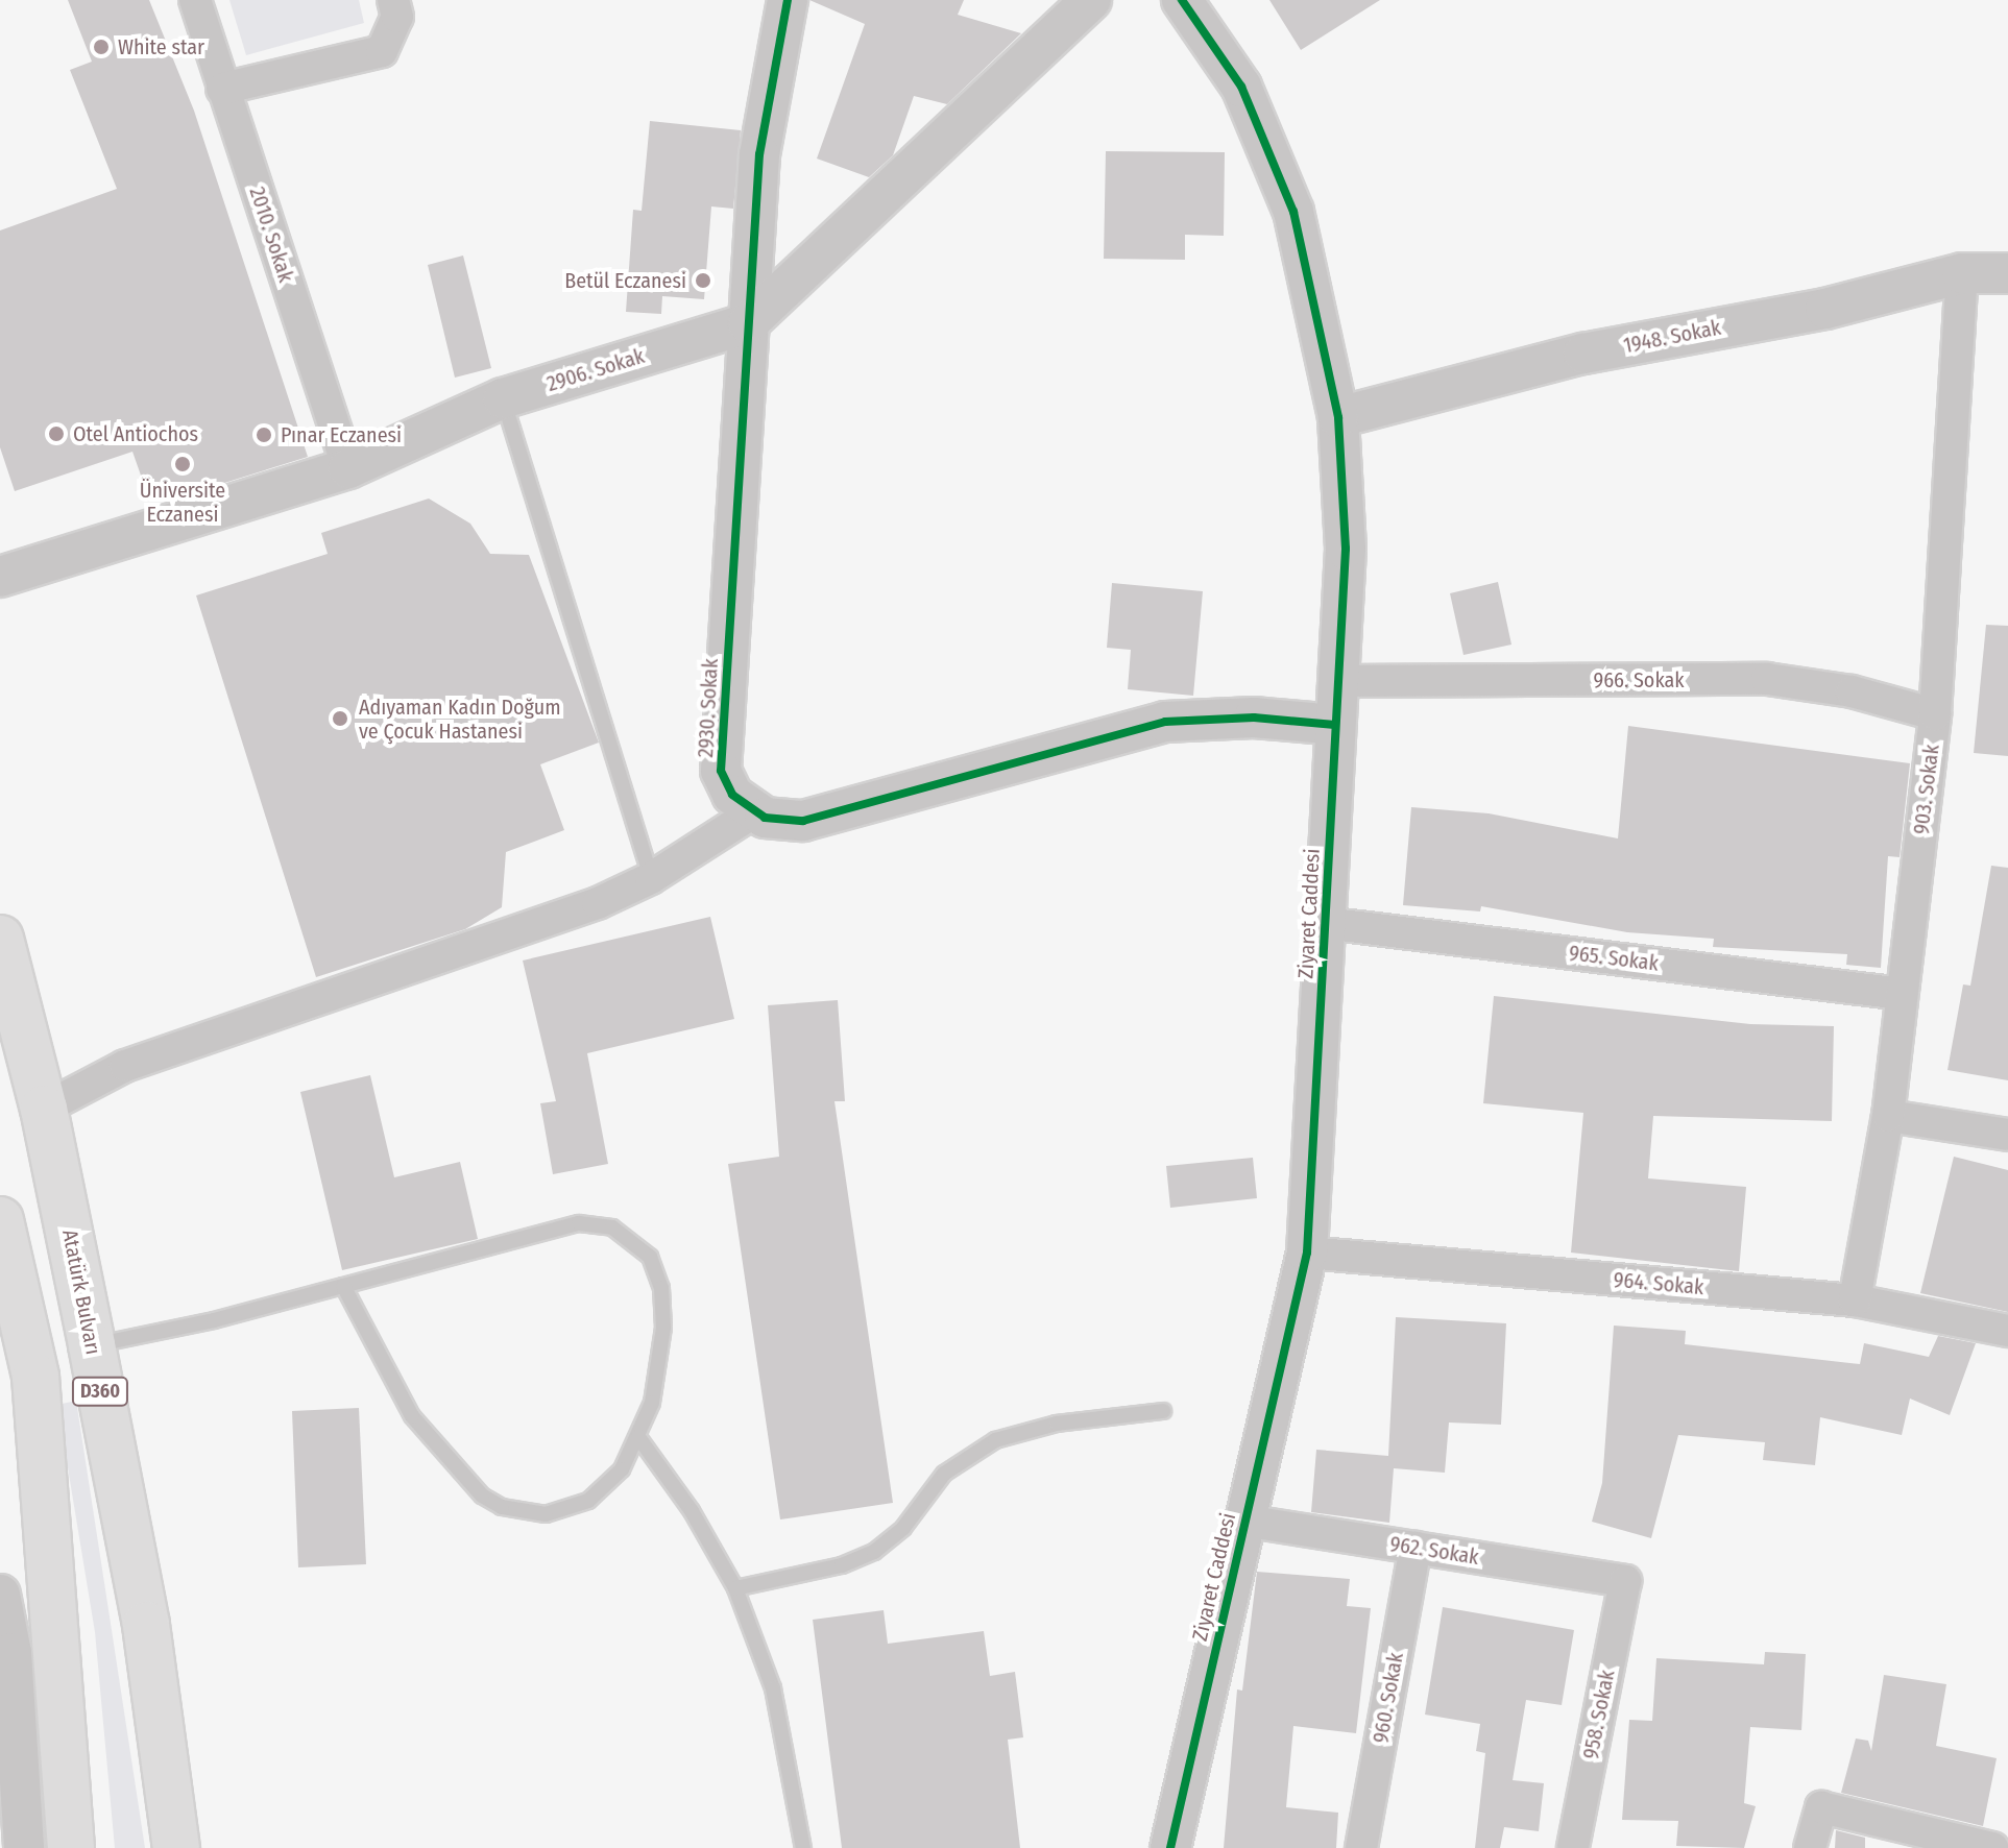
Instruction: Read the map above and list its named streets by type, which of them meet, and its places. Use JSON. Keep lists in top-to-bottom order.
{
  "streets": {
    "highway": ["Atatürk Bulvarı", "D360"],
    "street": [
      "2010. Sokak",
      "1948. Sokak",
      "2906. Sokak",
      "966. Sokak",
      "2930. Sokak",
      "903. Sokak",
      "Ziyaret Caddesi",
      "965. Sokak",
      "964. Sokak",
      "962. Sokak",
      "960. Sokak",
      "958. Sokak"
    ]
  },
  "crossings": [
    ["2010. Sokak", "2906. Sokak"],
    ["1948. Sokak", "903. Sokak"],
    ["1948. Sokak", "Ziyaret Caddesi"],
    ["2906. Sokak", "2930. Sokak"],
    ["966. Sokak", "903. Sokak"],
    ["966. Sokak", "Ziyaret Caddesi"],
    ["903. Sokak", "965. Sokak"],
    ["903. Sokak", "964. Sokak"],
    ["Ziyaret Caddesi", "965. Sokak"],
    ["Ziyaret Caddesi", "964. Sokak"],
    ["Ziyaret Caddesi", "962. Sokak"],
    ["962. Sokak", "960. Sokak"],
    ["962. Sokak", "958. Sokak"]
  ],
  "places": [
    "White star",
    "Betül Eczanesi",
    "Otel Antiochos",
    "Pınar Eczanesi",
    "Üniversite Eczanesi",
    "Adıyaman Kadın Doğum ve Çocuk Hastanesi"
  ]
}
